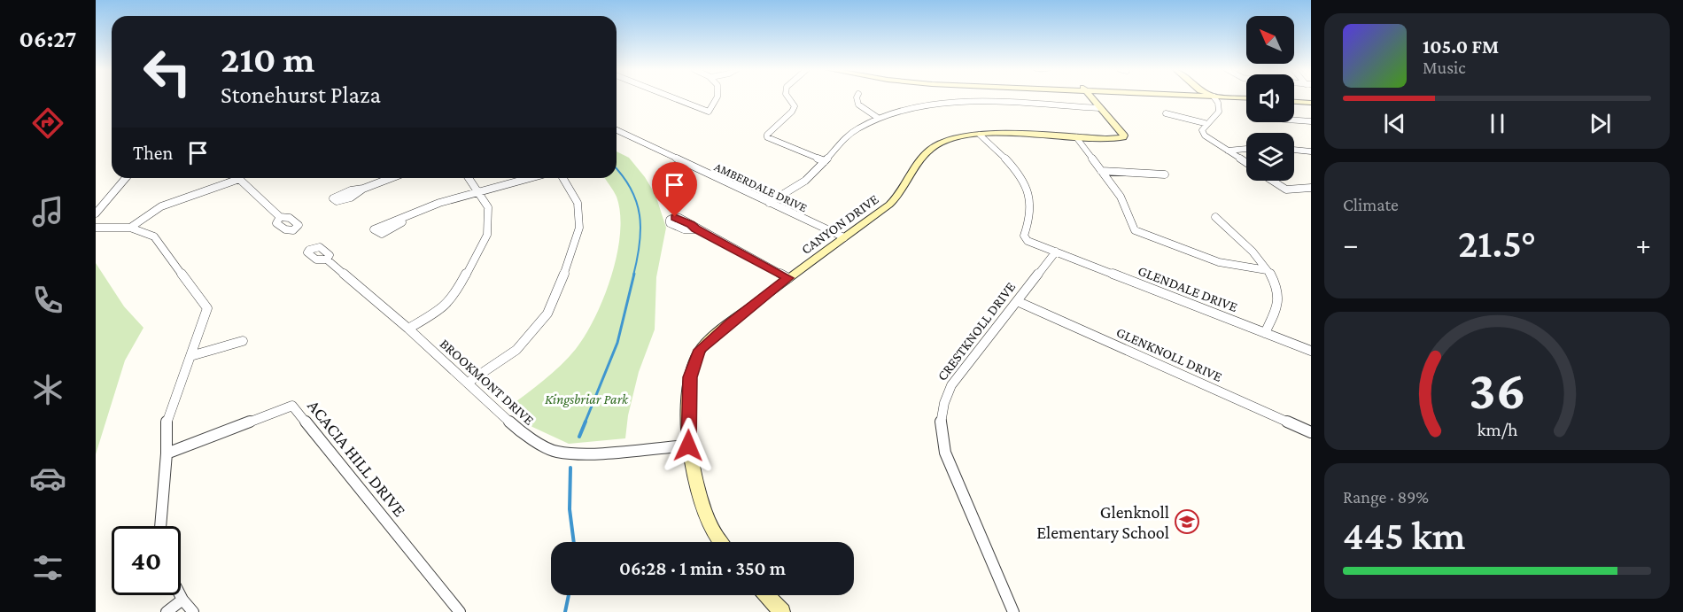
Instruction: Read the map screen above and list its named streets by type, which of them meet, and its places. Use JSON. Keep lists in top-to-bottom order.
{
  "streets": {
    "main road": ["CANYON DRIVE"],
    "street": [
      "AMBERDALE DRIVE",
      "GLENDALE DRIVE",
      "CRESTKNOLL DRIVE",
      "GLENKNOLL DRIVE",
      "BROOKMONT DRIVE",
      "ACACIA HILL DRIVE"
    ]
  },
  "crossings": [
    ["AMBERDALE DRIVE", "CANYON DRIVE"],
    ["CANYON DRIVE", "BROOKMONT DRIVE"],
    ["GLENDALE DRIVE", "CRESTKNOLL DRIVE"],
    ["CRESTKNOLL DRIVE", "GLENKNOLL DRIVE"]
  ],
  "parks": ["Kingsbriar Park"],
  "places": {
    "school or university": ["Glenknoll Elementary School"]
  },
  "north": "top left",
  "page": {
    "tabs": "06:27",
    "turn": ["210 m", "Stonehurst Plaza"],
    "song": ["105.0 FM", "Music"],
    "then": "Then",
    "tile": [
      "Climate",
      ["Range · 89%", "445 km"]
    ],
    "heat": ["−", "21.5°", "+"],
    "limit": "40",
    "trip": "06:28 · 1 min · 350 m",
    "gauge": ["36", "km/h"]
  }
}
